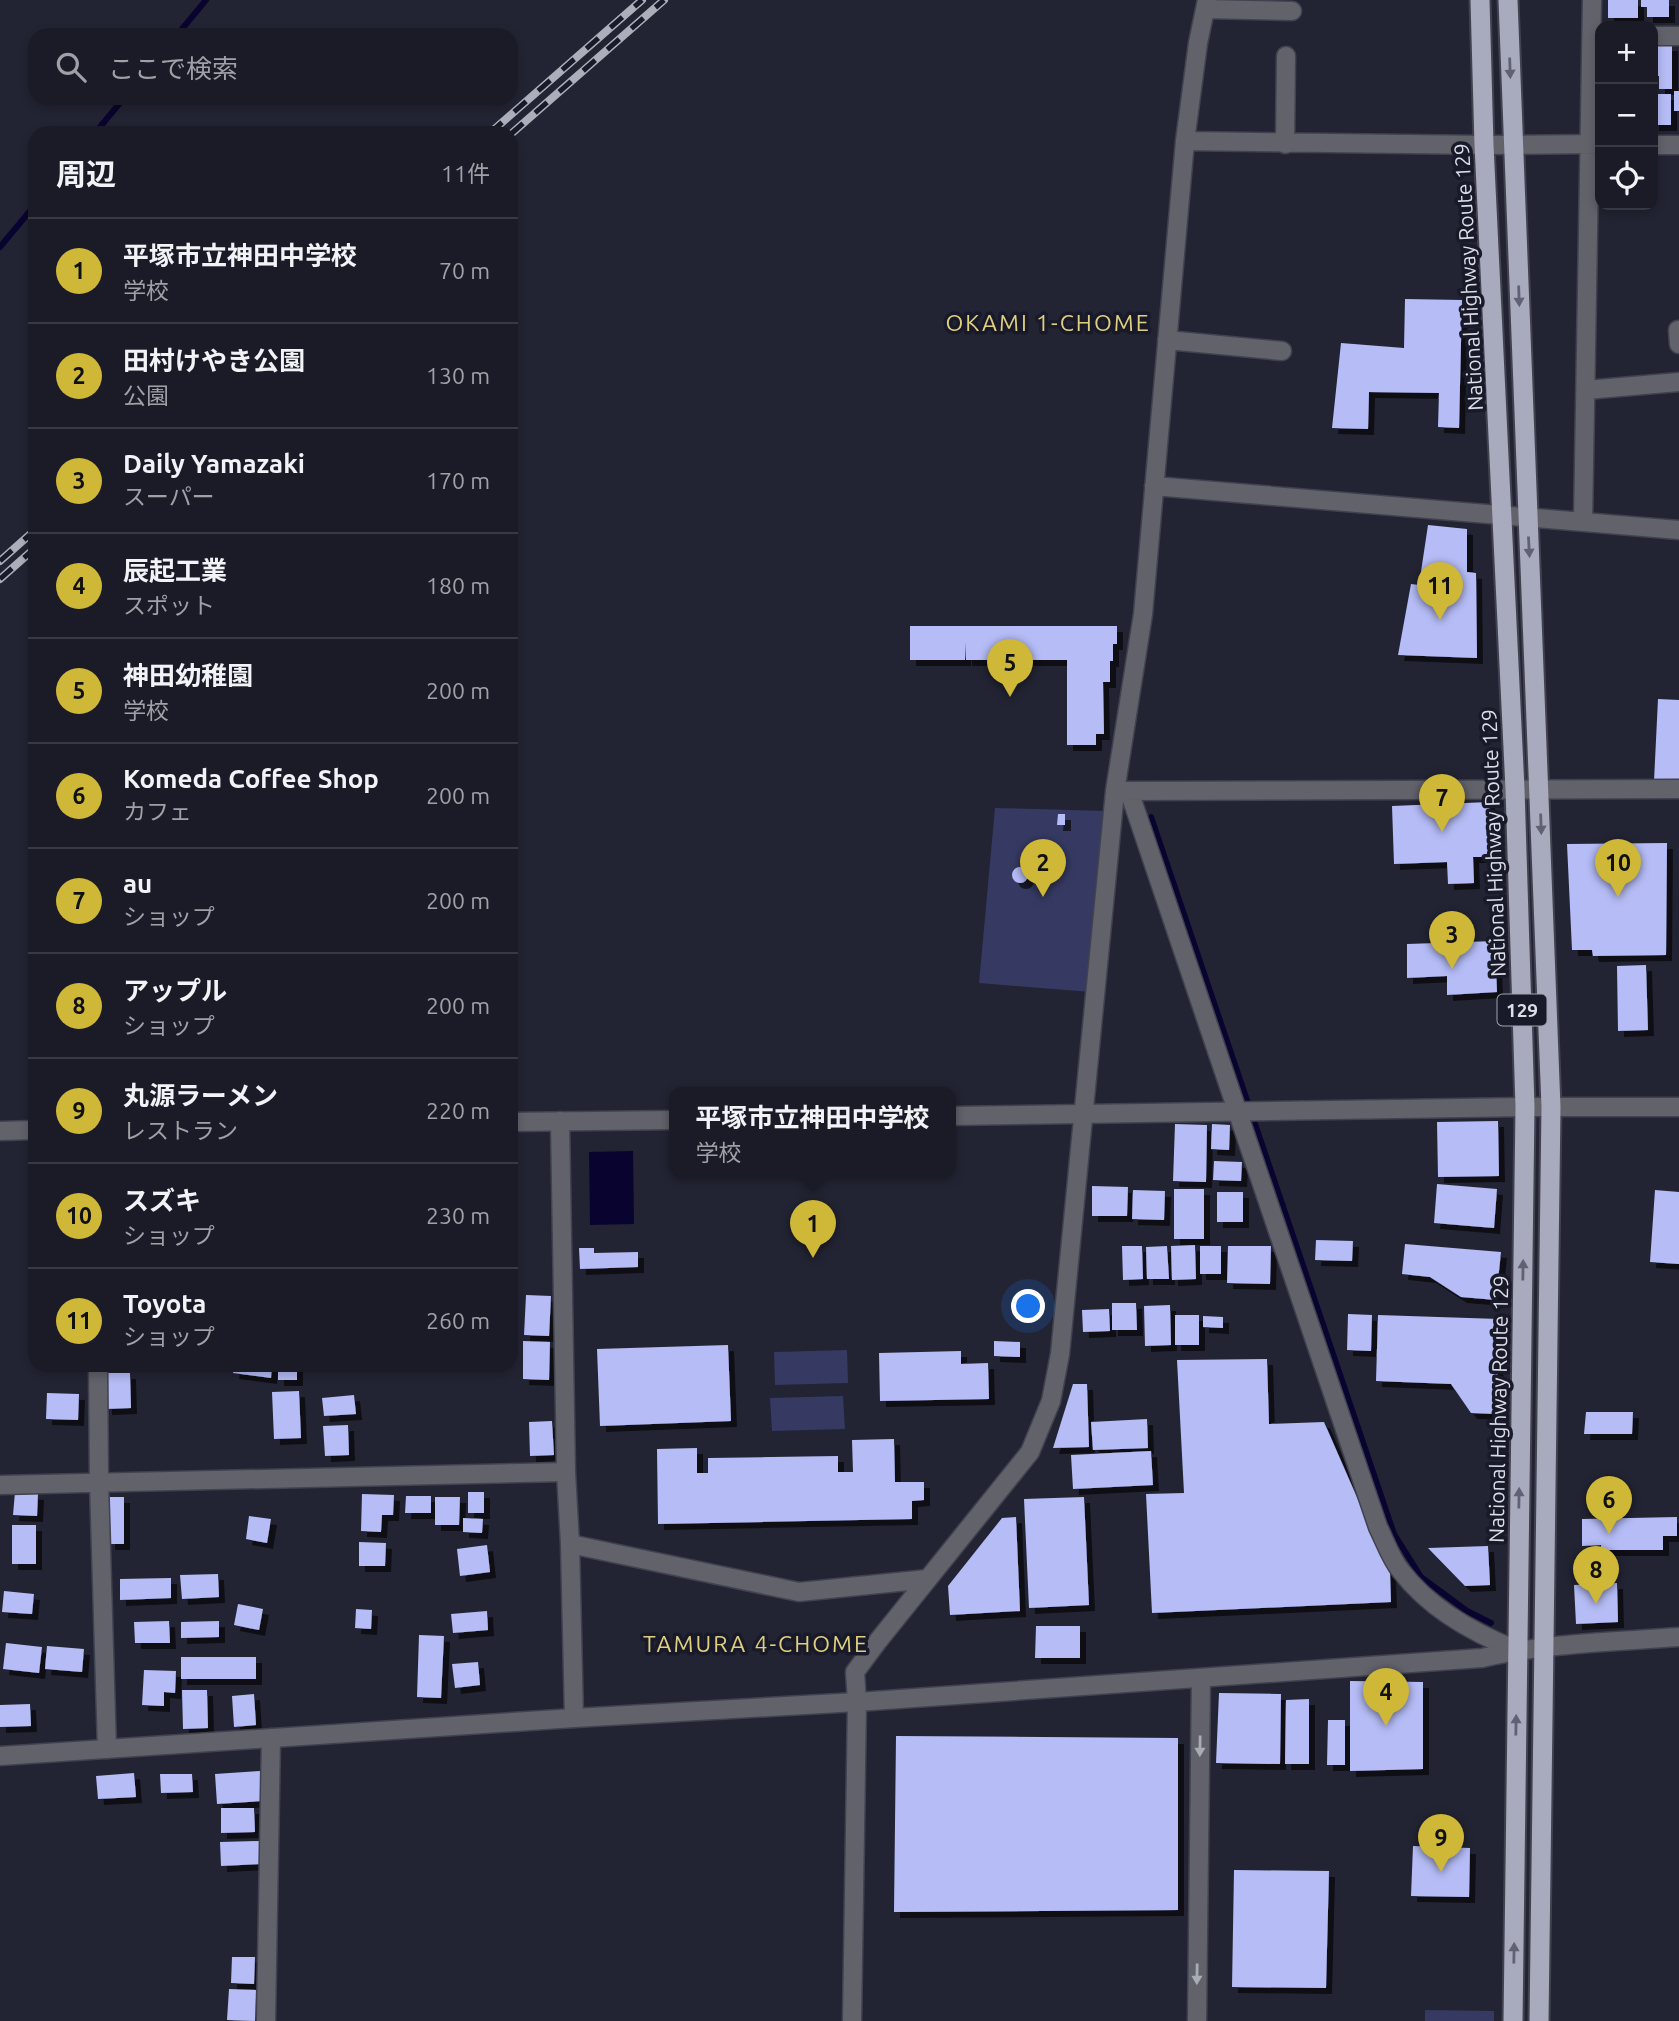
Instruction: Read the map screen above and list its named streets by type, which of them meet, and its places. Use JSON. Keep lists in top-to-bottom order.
{
  "streets": {
    "highway": ["National Highway Route 129", "129"]
  },
  "districts": ["OKAMI 1-CHOME", "TAMURA 4-CHOME"],
  "page": {
    "map_buttons": ["+", "−"],
    "search": "ここで検索",
    "heading": ["周辺", "11件"],
    "list": [
      {
        "mark": "1",
        "name": "平塚市立神田中学校",
        "note": "学校",
        "value": "70 m"
      },
      {
        "mark": "2",
        "name": "田村けやき公園",
        "note": "公園",
        "value": "130 m"
      },
      {
        "mark": "3",
        "name": "Daily Yamazaki",
        "note": "スーパー",
        "value": "170 m"
      },
      {
        "mark": "4",
        "name": "辰起工業",
        "note": "スポット",
        "value": "180 m"
      },
      {
        "mark": "5",
        "name": "神田幼稚園",
        "note": "学校",
        "value": "200 m"
      },
      {
        "mark": "6",
        "name": "Komeda Coffee Shop",
        "note": "カフェ",
        "value": "200 m"
      },
      {
        "mark": "7",
        "name": "au",
        "note": "ショップ",
        "value": "200 m"
      },
      {
        "mark": "8",
        "name": "アップル",
        "note": "ショップ",
        "value": "200 m"
      },
      {
        "mark": "9",
        "name": "丸源ラーメン",
        "note": "レストラン",
        "value": "220 m"
      },
      {
        "mark": "10",
        "name": "スズキ",
        "note": "ショップ",
        "value": "230 m"
      },
      {
        "mark": "11",
        "name": "Toyota",
        "note": "ショップ",
        "value": "260 m"
      }
    ],
    "pins": [
      "11",
      "5",
      "7",
      "2",
      "10",
      "3",
      "1",
      "6",
      "8",
      "4",
      "9"
    ],
    "popup": ["平塚市立神田中学校", "学校"]
  }
}
